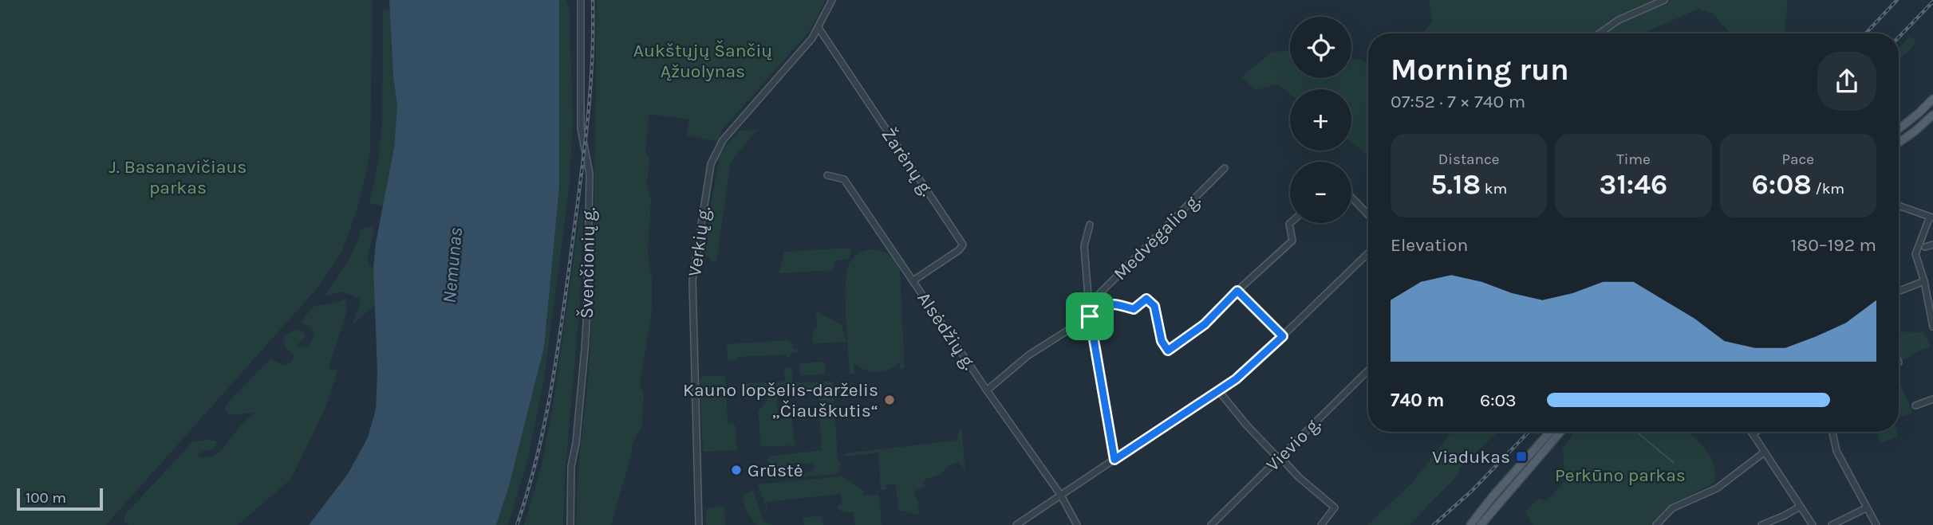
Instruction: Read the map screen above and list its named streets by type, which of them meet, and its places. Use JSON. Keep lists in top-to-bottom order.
{
  "streets": {
    "street": [
      "Žarėnų g.",
      "Medvėgalio g.",
      "Verkių g.",
      "Švenčionių g.",
      "Alsėdžių g.",
      "Vievio g."
    ]
  },
  "crossings": [
    ["Žarėnų g.", "Verkių g."],
    ["Žarėnų g.", "Alsėdžių g."]
  ],
  "water": ["Nemunas"],
  "parks": ["Aukštųjų Šančių Ąžuolynas", "J. Basanavičiaus parkas", "Perkūno parkas"],
  "places": {
    "other": ["Kauno lopšelis-darželis „Čiauškutis“", "Grūstė"],
    "transit": ["Viadukas"]
  },
  "scale_bar": "100 m",
  "page": {
    "map_buttons": ["+", "−"],
    "heading": ["Morning run", "07:52 · 7 × 740 m"],
    "stats": [
      ["Distance", "5.18 km"],
      ["Time", "31:46"],
      ["Pace", "6:08 /km"]
    ],
    "chart": ["Elevation", "180–192 m"],
    "list": [
      {
        "name": "740 m",
        "note": "6:03"
      }
    ],
    "scale": "100 m"
  }
}
